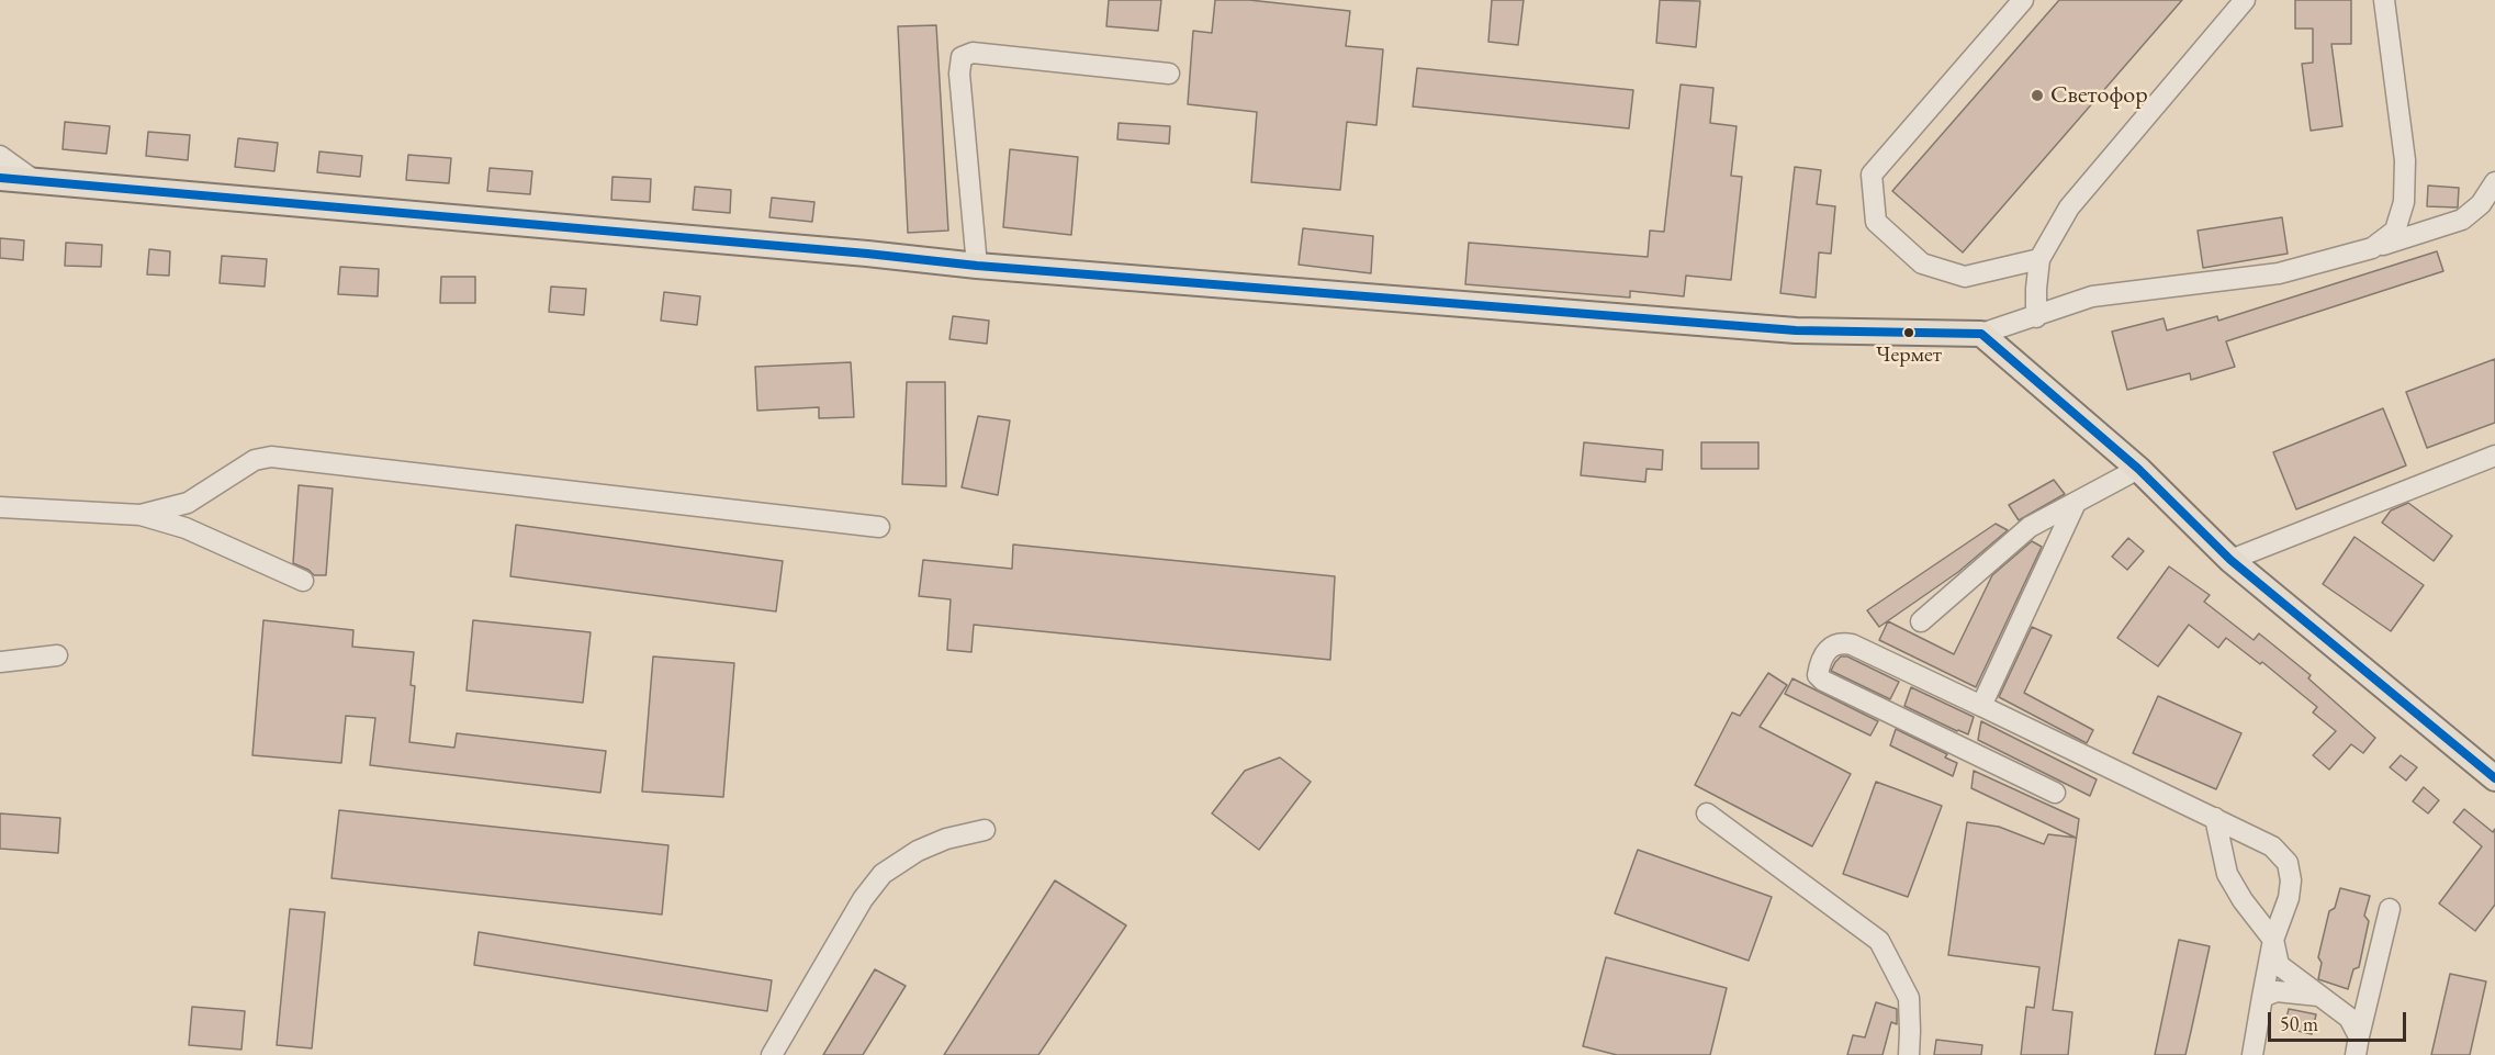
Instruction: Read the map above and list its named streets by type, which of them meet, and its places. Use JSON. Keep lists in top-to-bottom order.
{
  "places": ["Светофор", "Чермет"],
  "scale_bar": "50 m"
}
